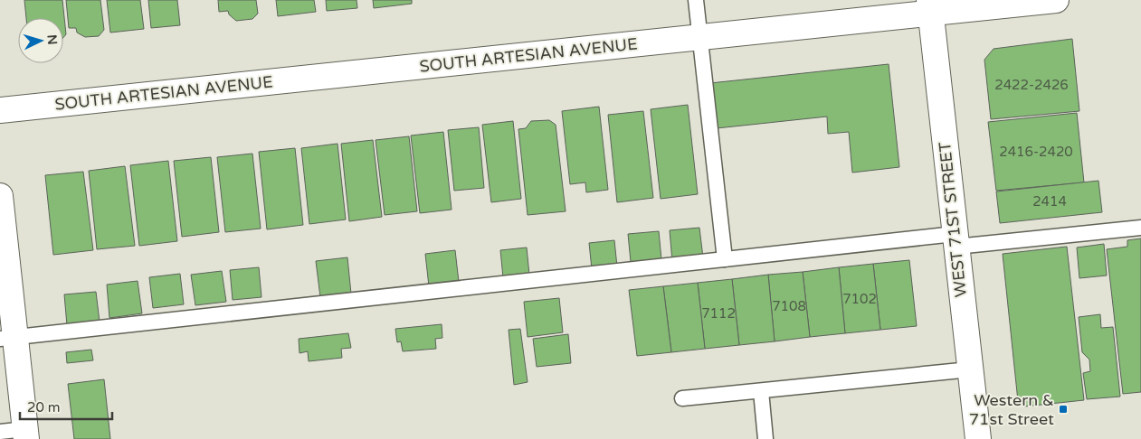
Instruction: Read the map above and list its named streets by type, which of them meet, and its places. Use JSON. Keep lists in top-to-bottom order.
{
  "streets": {
    "street": ["SOUTH ARTESIAN AVENUE", "WEST 71ST STREET"]
  },
  "crossings": [
    ["SOUTH ARTESIAN AVENUE", "WEST 71ST STREET"]
  ],
  "places": {
    "transit": ["Western & 71st Street"]
  },
  "house_numbers": [
    "2422-2426",
    "2416-2420",
    "2414",
    "7102",
    "7108",
    "7112"
  ],
  "scale_bar": "20 m",
  "north": "right"
}
